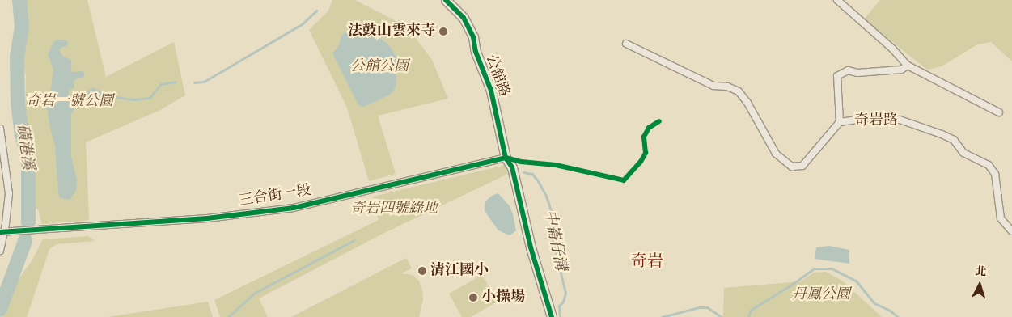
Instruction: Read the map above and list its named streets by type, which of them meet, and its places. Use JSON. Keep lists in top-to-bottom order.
{
  "streets": {
    "street": ["公舘路", "奇岩路", "三合街一段"]
  },
  "crossings": [
    ["公舘路", "三合街一段"]
  ],
  "districts": ["奇岩"],
  "water": ["磺港溪", "中崙仔溝"],
  "parks": [
    "公館公園",
    "奇岩一號公園",
    "奇岩四號綠地",
    "丹鳳公園"
  ],
  "places": ["法鼓山雲來寺", "清江國小", "小操場"],
  "north": "top"
}
